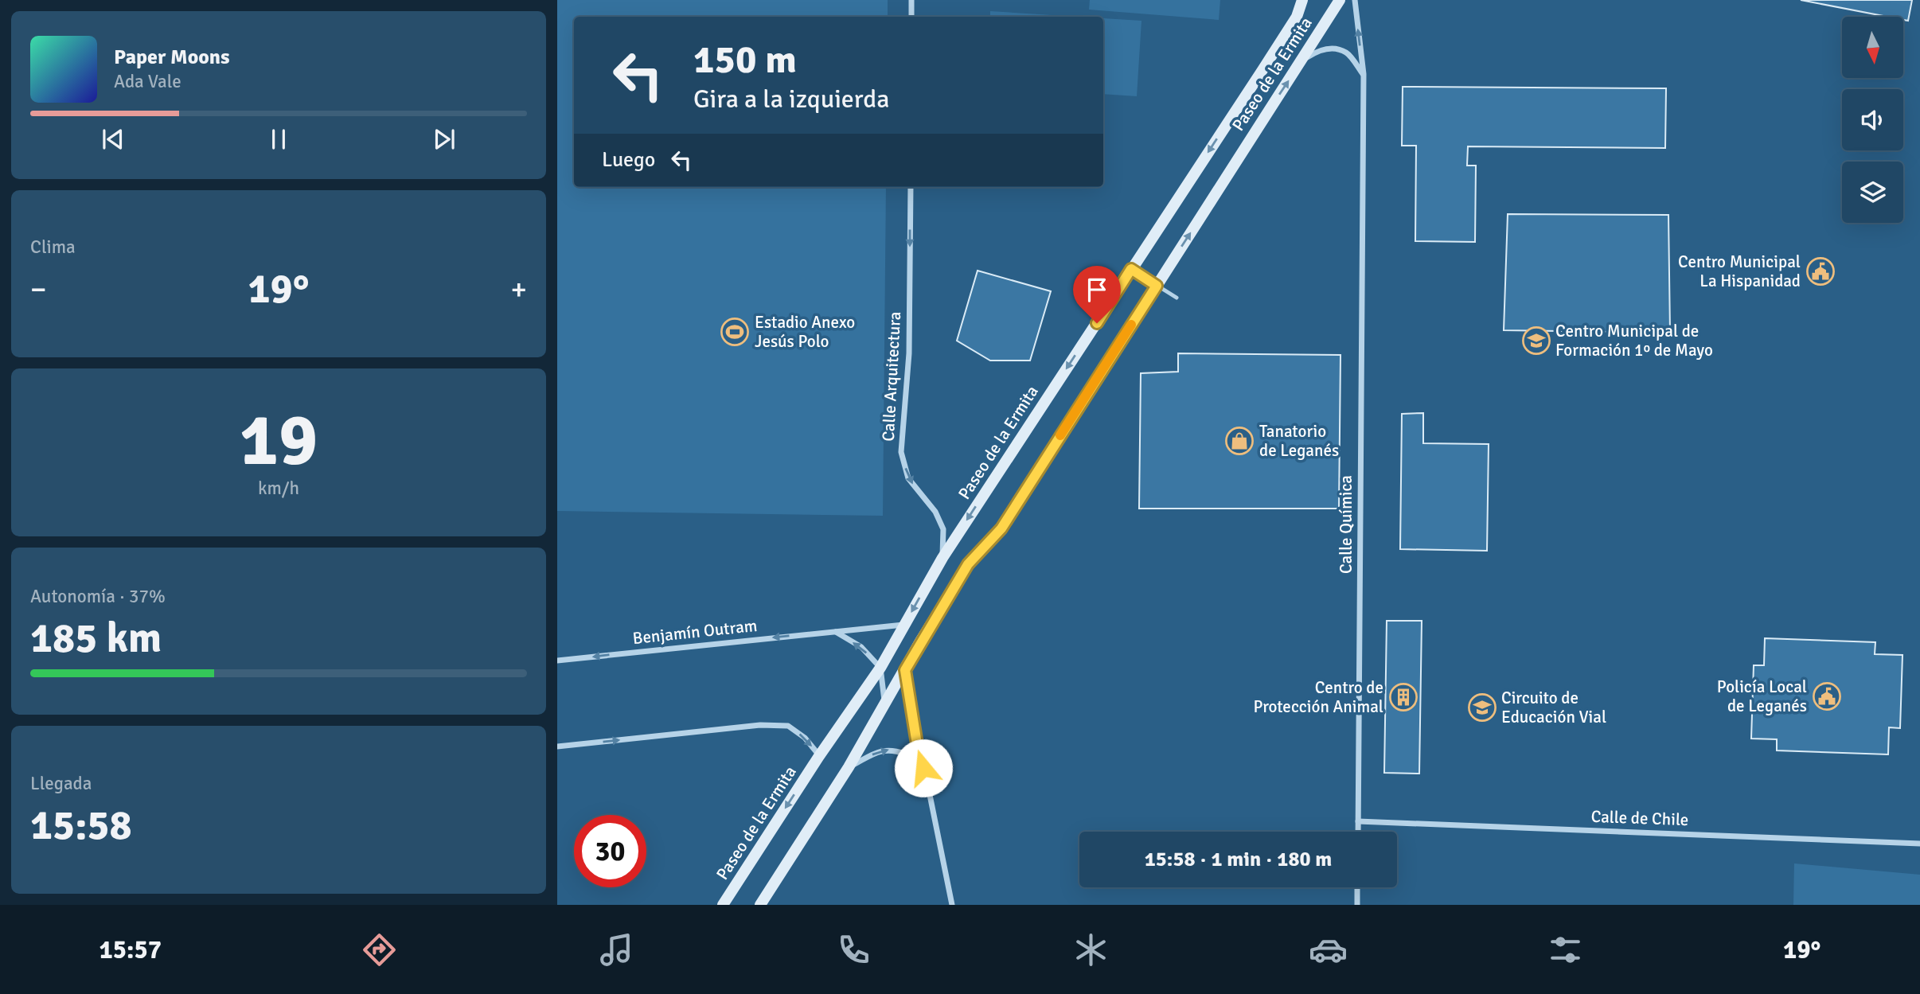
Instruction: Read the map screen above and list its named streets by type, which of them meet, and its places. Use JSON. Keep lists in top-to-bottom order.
{
  "streets": {
    "main road": ["Paseo de la Ermita"],
    "street": [
      "Calle Arquitectura",
      "Calle Química",
      "Benjamín Outram",
      "Calle de Chile"
    ]
  },
  "crossings": [
    ["Paseo de la Ermita", "Calle Arquitectura"],
    ["Paseo de la Ermita", "Benjamín Outram"],
    ["Calle Química", "Calle de Chile"]
  ],
  "one_way": ["Calle Arquitectura", "Benjamín Outram"],
  "places": {
    "public building": ["Centro Municipal La Hispanidad", "Policía Local de Leganés"],
    "sports": ["Estadio Anexo Jesús Polo"],
    "school or university": ["Centro Municipal de Formación 1º de Mayo", "Circuito de Educación Vial"],
    "shop": ["Tanatorio de Leganés"],
    "building": ["Centro de Protección Animal"]
  },
  "north": "bottom",
  "page": {
    "turn": ["150 m", "Gira a la izquierda"],
    "song": ["Paper Moons", "Ada Vale"],
    "then": "Luego",
    "tile": [
      "Clima",
      ["19", "km/h"],
      ["Autonomía · 37%", "185 km"],
      ["Llegada", "15:58"]
    ],
    "heat": ["−", "19°", "+"],
    "limit": "30",
    "trip": "15:58 · 1 min · 180 m",
    "tabs": ["15:57", "19°"]
  }
}
